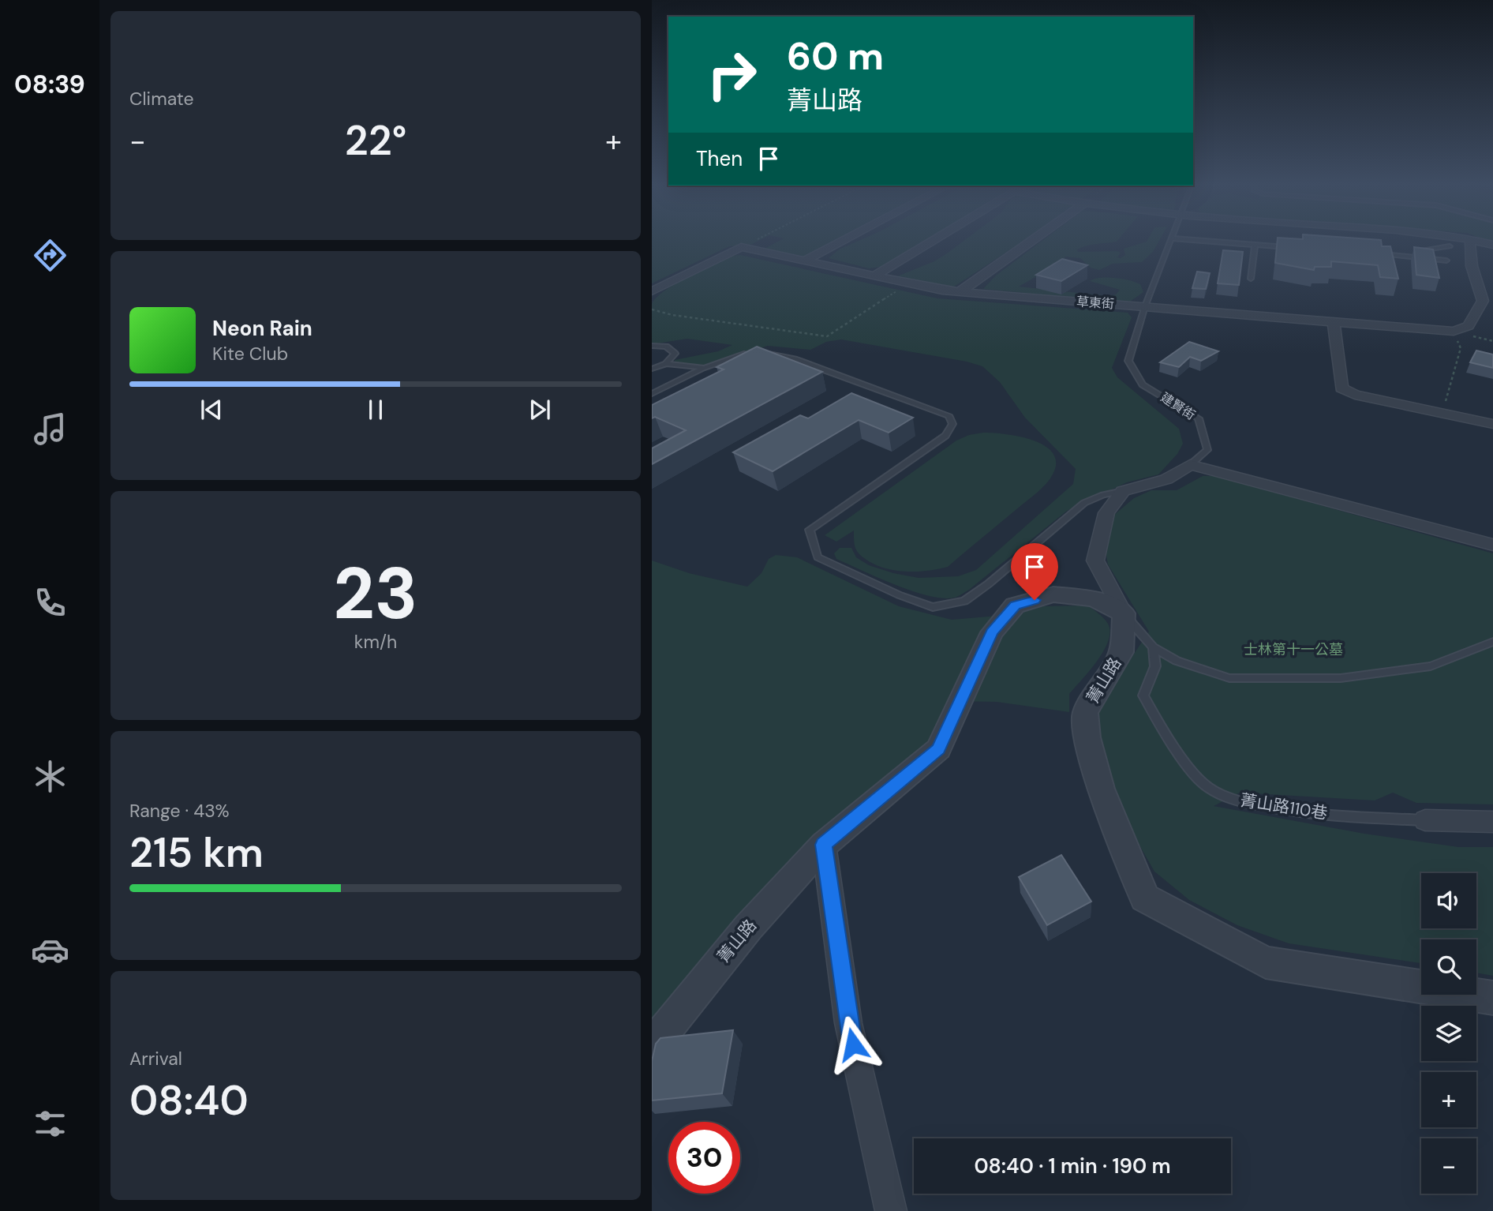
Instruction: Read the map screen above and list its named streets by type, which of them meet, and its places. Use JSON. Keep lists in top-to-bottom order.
{
  "streets": {
    "street": [
      "草東街",
      "建賢街",
      "菁山路",
      "菁山路110巷"
    ]
  },
  "crossings": [
    ["草東街", "建賢街"]
  ],
  "parks": ["士林第十一公墓"],
  "page": {
    "tabs": "08:39",
    "tile": [
      "Climate",
      ["23", "km/h"],
      ["Range · 43%", "215 km"],
      ["Arrival", "08:40"]
    ],
    "turn": ["60 m", "菁山路"],
    "heat": ["−", "22°", "+"],
    "then": "Then",
    "song": ["Neon Rain", "Kite Club"],
    "map_buttons": ["+", "−"],
    "limit": "30",
    "trip": "08:40 · 1 min · 190 m"
  }
}
